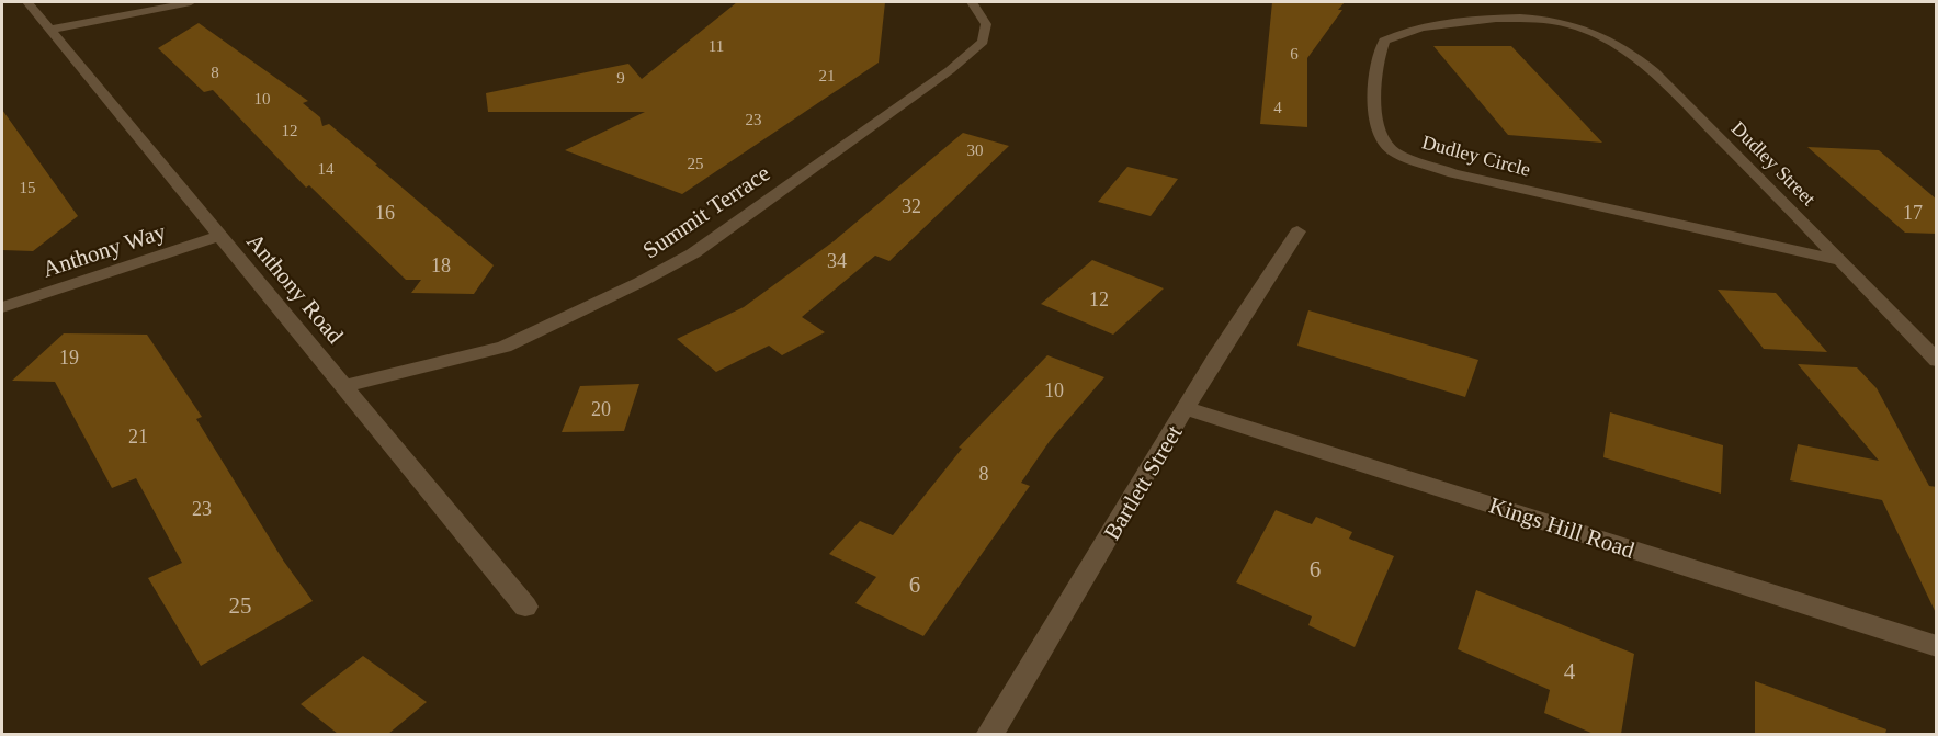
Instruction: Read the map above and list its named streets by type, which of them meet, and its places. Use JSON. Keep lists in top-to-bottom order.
{
  "streets": {
    "street": [
      "Dudley Circle",
      "Dudley Street",
      "Summit Terrace",
      "Anthony Way",
      "Anthony Road",
      "Bartlett Street",
      "Kings Hill Road"
    ]
  },
  "crossings": [
    ["Dudley Circle", "Dudley Street"],
    ["Summit Terrace", "Anthony Road"],
    ["Anthony Way", "Anthony Road"],
    ["Bartlett Street", "Kings Hill Road"]
  ],
  "house_numbers": [
    "11",
    "6",
    "8",
    "21",
    "9",
    "10",
    "4",
    "23",
    "12",
    "30",
    "25",
    "14",
    "15",
    "32",
    "16",
    "17",
    "34",
    "18",
    "12",
    "19",
    "10",
    "20",
    "21",
    "8",
    "23",
    "6",
    "6",
    "25",
    "4"
  ]
}
